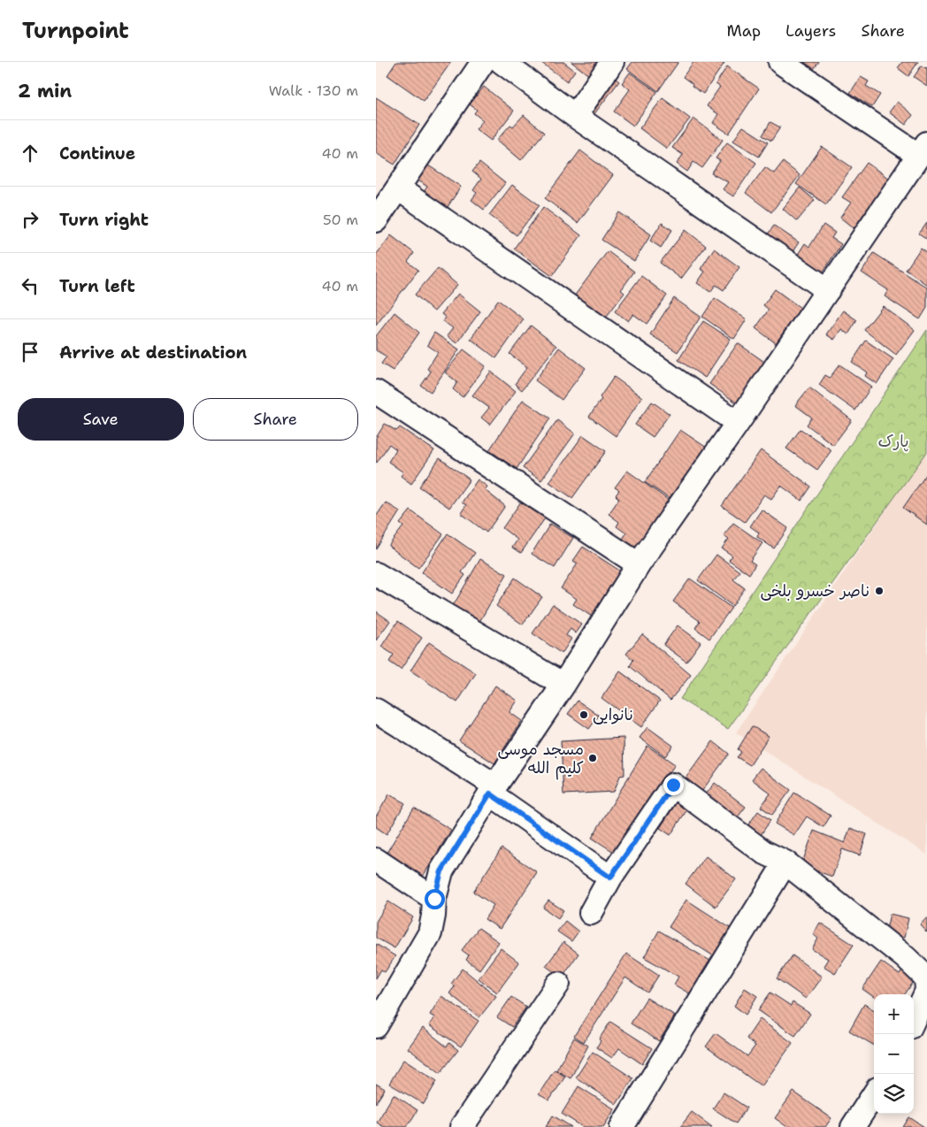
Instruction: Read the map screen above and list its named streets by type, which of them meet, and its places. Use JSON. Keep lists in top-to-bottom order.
{
  "parks": ["پارک"],
  "places": ["ناصر خسرو بلخی", "نانوایی", "مسجد موسی کلیم الله"],
  "page": {
    "header": "Turnpoint",
    "nav": ["Map", "Layers", "Share"],
    "heading": ["2 min", "Walk · 130 m"],
    "list": [
      ["Continue", "40 m"],
      ["Turn right", "50 m"],
      ["Turn left", "40 m"],
      "Arrive at destination"
    ],
    "buttons": ["Save", "Share"],
    "map_buttons": ["+", "−"]
  }
}
